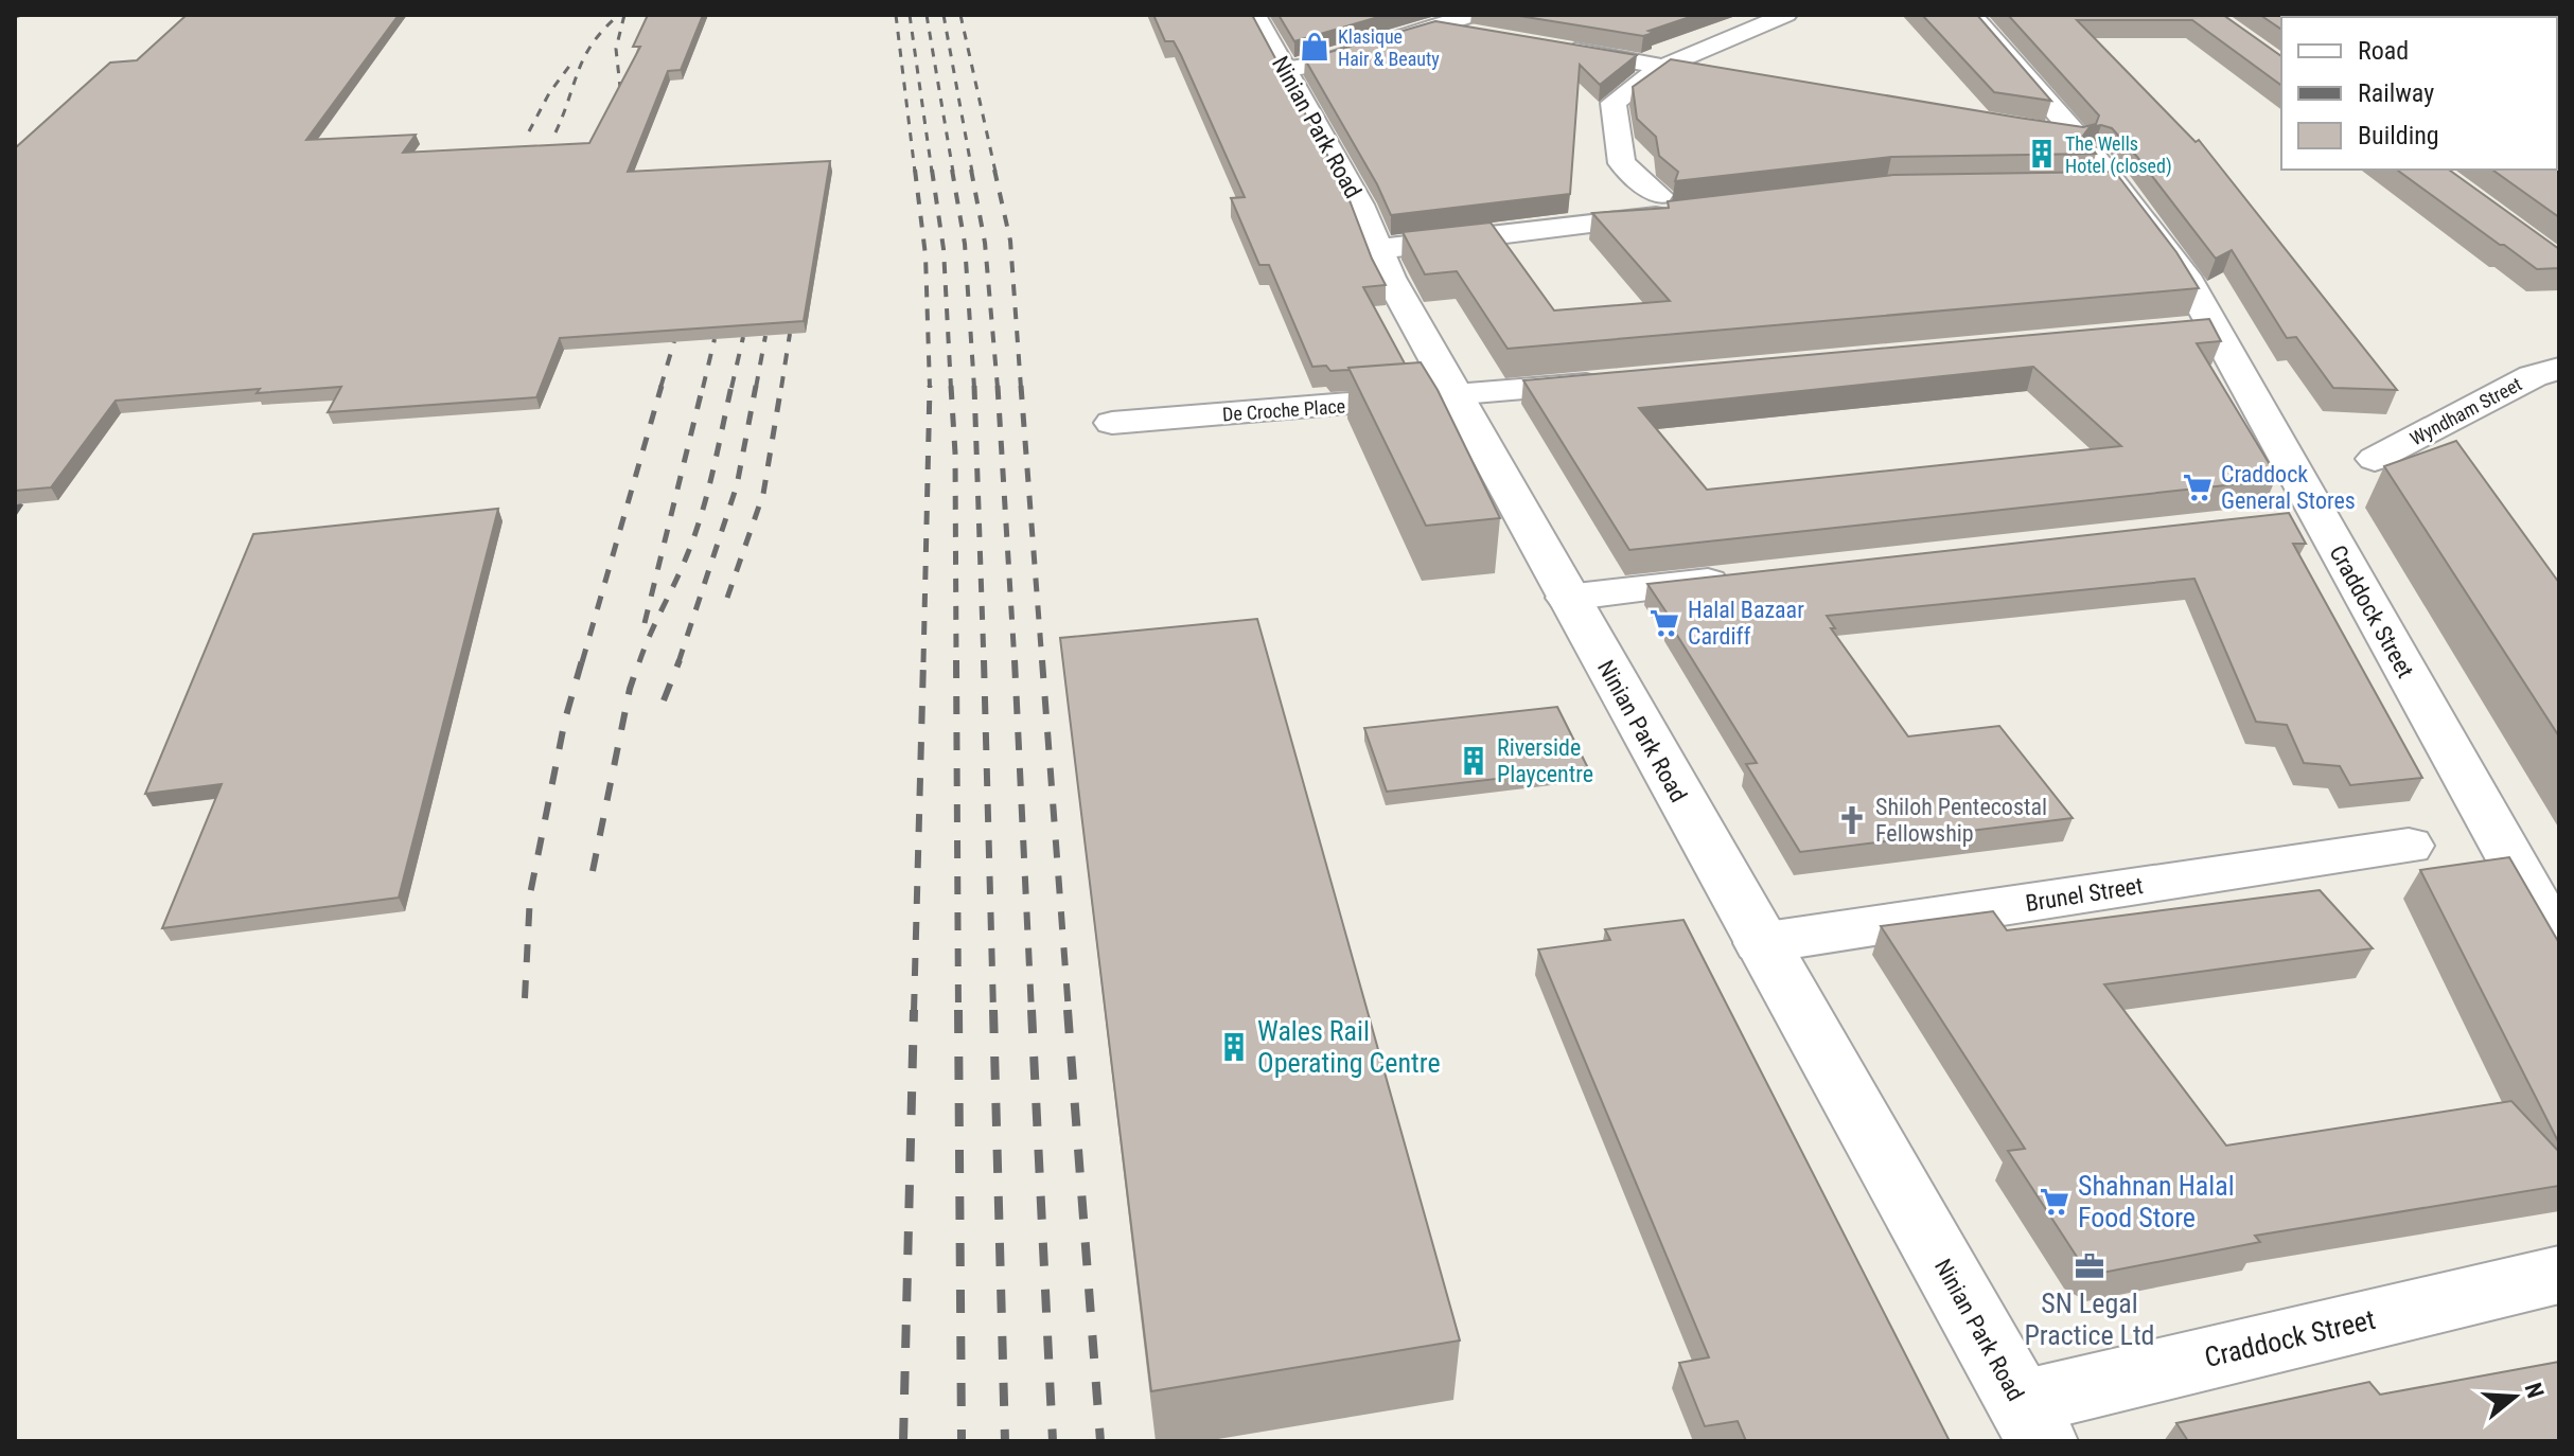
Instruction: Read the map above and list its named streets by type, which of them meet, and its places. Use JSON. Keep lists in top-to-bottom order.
{
  "streets": {
    "street": [
      "Ninian Park Road",
      "De Croche Place",
      "Wyndham Street",
      "Craddock Street",
      "Brunel Street"
    ]
  },
  "crossings": [
    ["Ninian Park Road", "De Croche Place"],
    ["Ninian Park Road", "Craddock Street"],
    ["Ninian Park Road", "Brunel Street"]
  ],
  "places": {
    "shop": ["Klasique Hair & Beauty"],
    "building": ["The Wells Hotel (closed)", "Riverside Playcentre", "Wales Rail Operating Centre"],
    "supermarket": ["Craddock General Stores", "Halal Bazaar Cardiff", "Shahnan Halal Food Store"],
    "church": ["Shiloh Pentecostal Fellowship"],
    "office": ["SN Legal Practice Ltd"]
  },
  "legend": ["Road", "Railway", "Building"],
  "north": "right"
}
